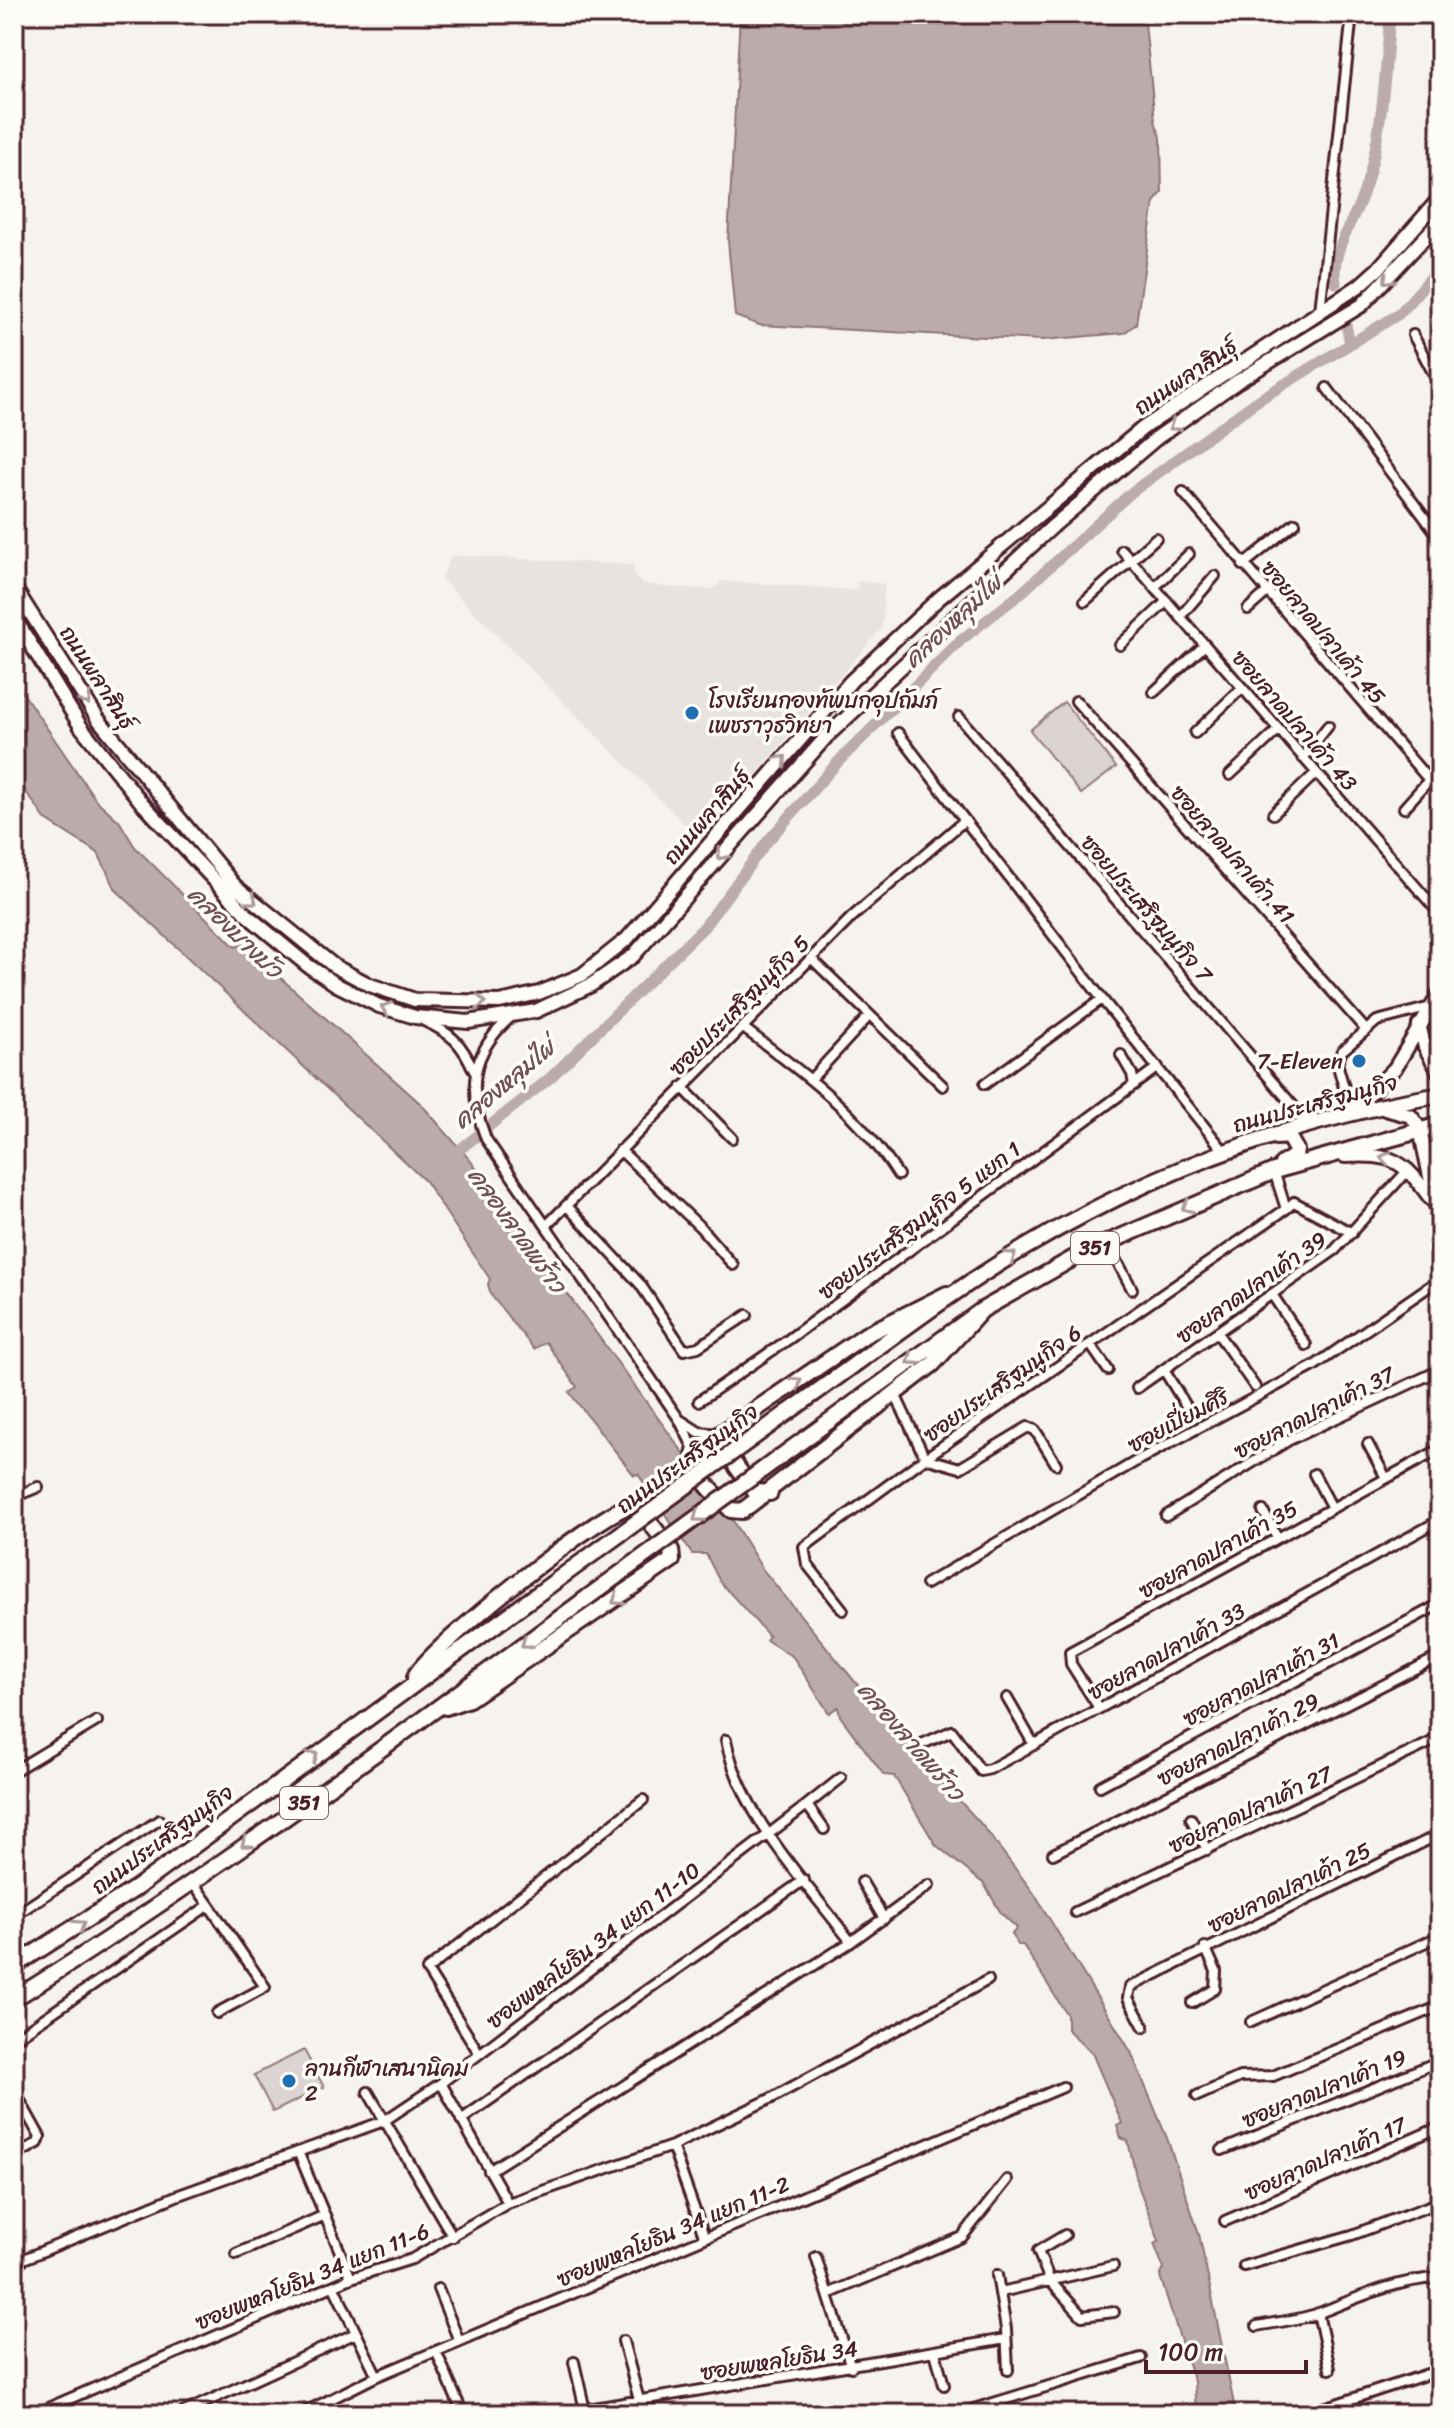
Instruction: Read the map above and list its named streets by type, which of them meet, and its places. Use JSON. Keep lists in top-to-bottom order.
{
  "streets": {
    "main road": ["ถนนผลาสินธุ์", "ถนนประเสริฐมนูกิจ", "351"],
    "street": [
      "ซอยลาดปลาเค้า 45",
      "ซอยลาดปลาเค้า 43",
      "ซอยลาดปลาเค้า 41",
      "ซอยประเสริฐมนูกิจ 7",
      "ซอยประเสริฐมนูกิจ 5",
      "ซอยประเสริฐมนูกิจ 5 แยก 1",
      "ซอยลาดปลาเค้า 39",
      "ซอยประเสริฐมนูกิจ 6",
      "ซอยลาดปลาเค้า 37",
      "ซอยเปี่ยมศิริ",
      "ซอยลาดปลาเค้า 35",
      "ซอยลาดปลาเค้า 33",
      "ซอยลาดปลาเค้า 31",
      "ซอยลาดปลาเค้า 29",
      "ซอยลาดปลาเค้า 27",
      "ซอยลาดปลาเค้า 25",
      "ซอยพหลโยธิน 34 แยก 11-10",
      "ซอยลาดปลาเค้า 19",
      "ซอยลาดปลาเค้า 17",
      "ซอยพหลโยธิน 34 แยก 11-2",
      "ซอยพหลโยธิน 34 แยก 11-6",
      "ซอยพหลโยธิน 34"
    ]
  },
  "crossings": [
    ["ซอยประเสริฐมนูกิจ 7", "ถนนประเสริฐมนูกิจ"],
    ["ซอยลาดปลาเค้า 35", "ซอยลาดปลาเค้า 33"]
  ],
  "water": ["คลองหลุมไผ่", "คลองบางบัว", "คลองลาดพร้าว"],
  "places": ["โรงเรียนกองทัพบกอุปถัมภ์ เพชราวุธวิทยา", "7-Eleven", "ลานกีฬาเสนานิคม 2"],
  "scale_bar": "100 m"
}
